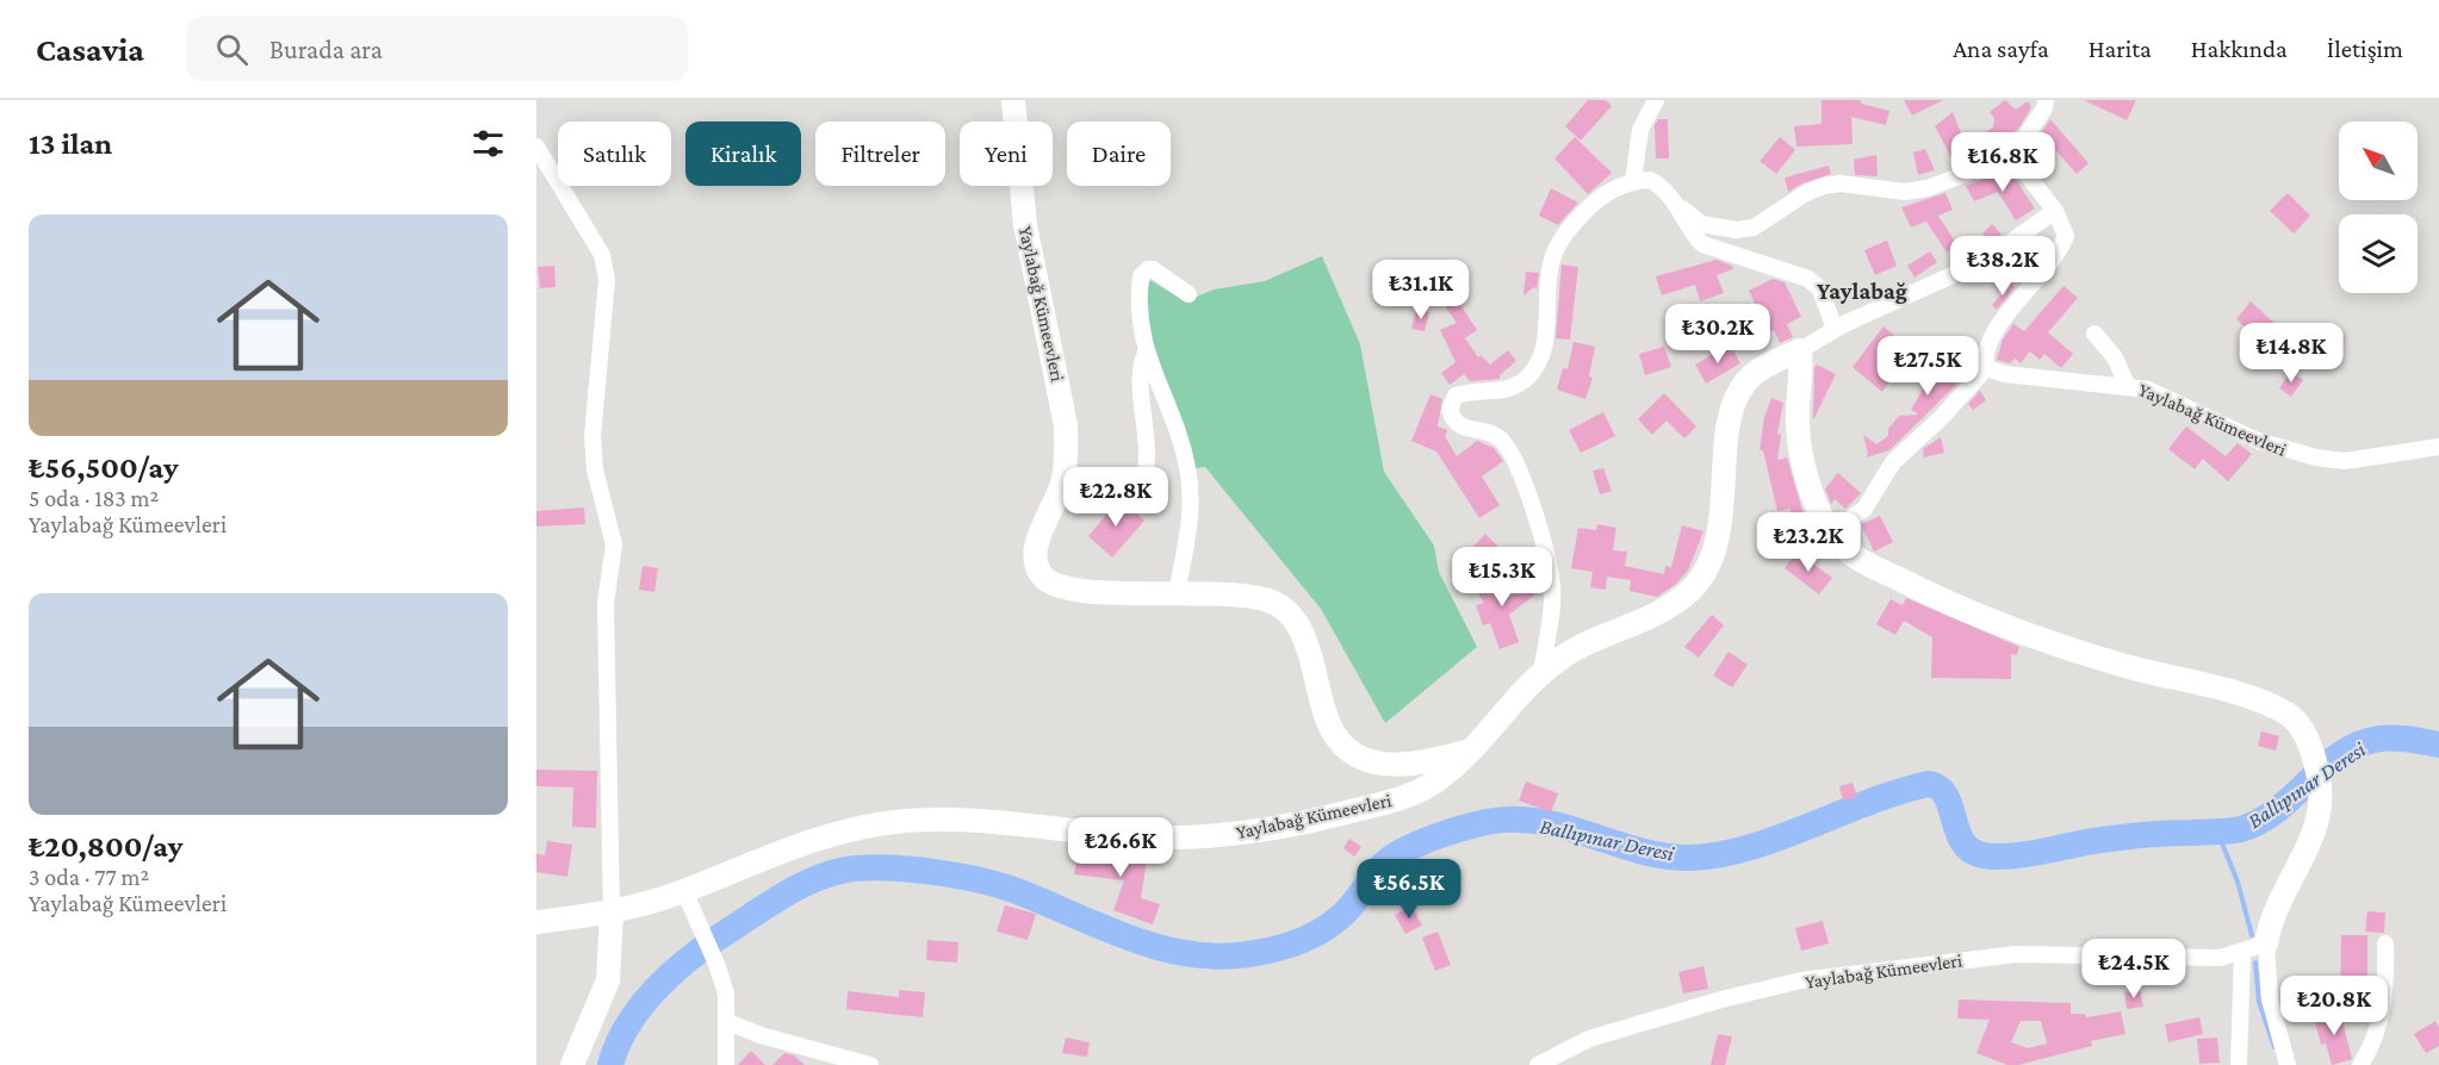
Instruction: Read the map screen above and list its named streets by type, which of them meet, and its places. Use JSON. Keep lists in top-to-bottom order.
{
  "streets": {
    "street": ["Yaylabağ Kümeevleri"]
  },
  "districts": ["Yaylabağ"],
  "water": ["Ballıpınar Deresi"],
  "north": "top left",
  "page": {
    "header": "Casavia",
    "search": "Burada ara",
    "nav": [
      "Ana sayfa",
      "Harita",
      "Hakkında",
      "İletişim"
    ],
    "heading": "13 ilan",
    "chip": [
      "Satılık",
      "Kiralık",
      "Filtreler",
      "Yeni",
      "Daire"
    ],
    "price": [
      "₺16.8K",
      "₺38.2K",
      "₺31.1K",
      "₺30.2K",
      "₺14.8K",
      "₺27.5K",
      "₺22.8K",
      "₺23.2K",
      "₺15.3K",
      "₺26.6K",
      "₺56.5K",
      "₺24.5K",
      "₺20.8K"
    ],
    "list": [
      {
        "name": "₺56,500/ay",
        "note": "5 oda · 183 m² · Yaylabağ Kümeevleri"
      },
      {
        "name": "₺20,800/ay",
        "note": "3 oda · 77 m² · Yaylabağ Kümeevleri"
      }
    ]
  }
}
